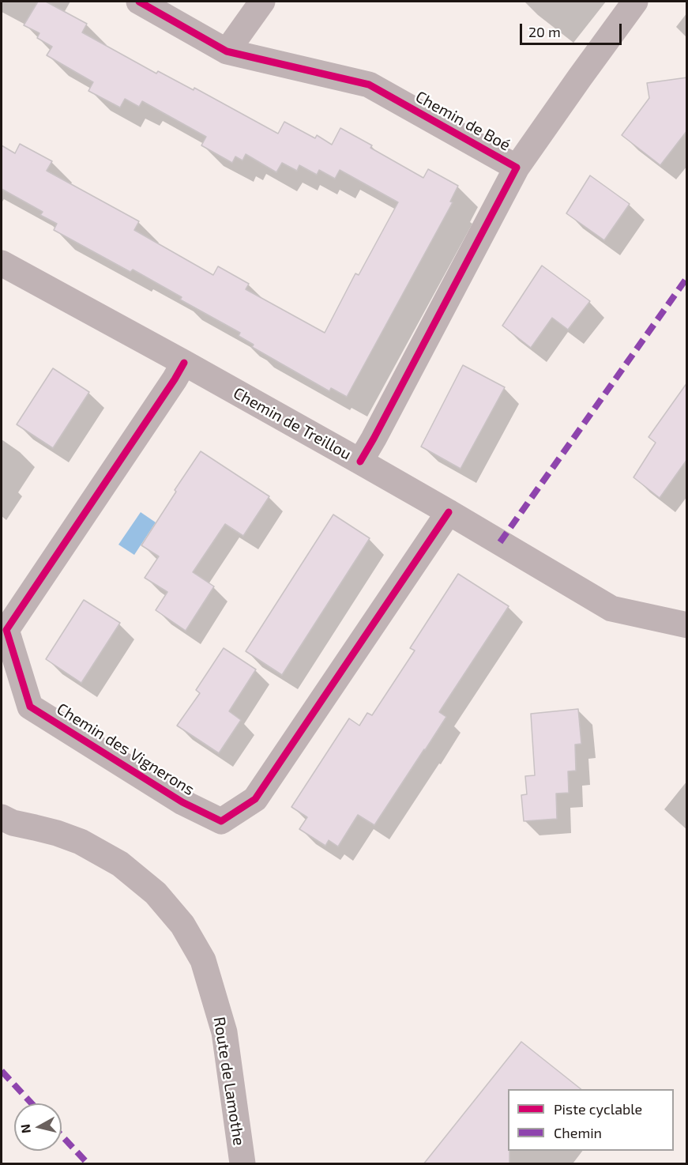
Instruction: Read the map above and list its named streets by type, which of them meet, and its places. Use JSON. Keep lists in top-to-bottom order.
{
  "streets": {
    "street": [
      "Chemin de Boé",
      "Chemin de Treillou",
      "Chemin des Vignerons",
      "Route de Lamothe"
    ]
  },
  "crossings": [
    ["Chemin de Boé", "Chemin de Treillou"],
    ["Chemin de Treillou", "Chemin des Vignerons"]
  ],
  "legend": ["Piste cyclable", "Chemin"],
  "scale_bar": "20 m",
  "north": "left"
}
